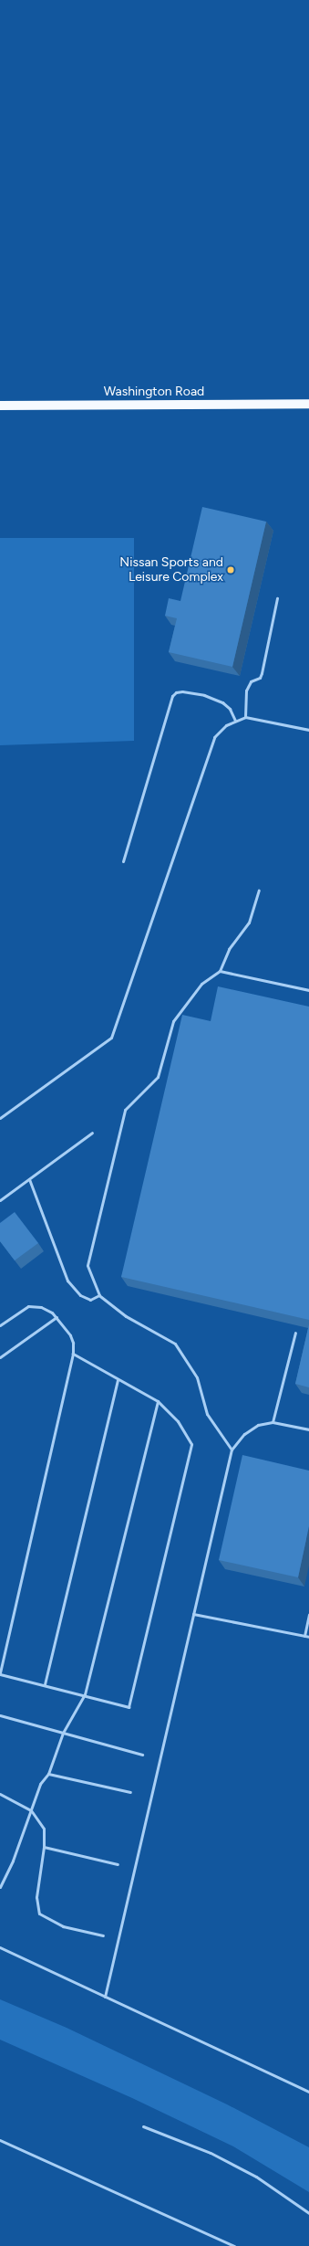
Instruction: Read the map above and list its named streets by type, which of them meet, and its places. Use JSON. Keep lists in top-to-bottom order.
{
  "streets": {
    "main road": ["Washington Road"]
  },
  "places": ["Nissan Sports and Leisure Complex"]
}
